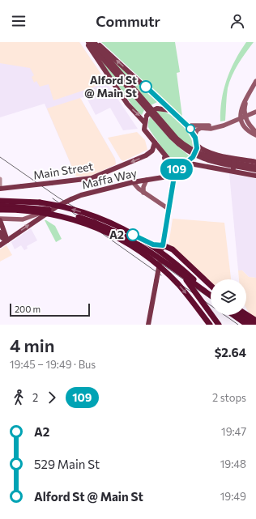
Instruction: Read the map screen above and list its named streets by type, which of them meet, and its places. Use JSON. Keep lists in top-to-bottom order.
{
  "streets": {
    "main road": ["Main Street", "Maffa Way"]
  },
  "crossings": [
    ["Main Street", "Maffa Way"]
  ],
  "places": ["Alford St @ Main St", "A2"],
  "lines": ["bus line 109"],
  "scale_bar": "200 m",
  "page": {
    "header": "Commutr",
    "on_map": "109",
    "scale": "200 m",
    "heading": ["4 min", "19:45 – 19:49 · Bus", "$2.64"],
    "legs": ["2", "109", "2 stops"],
    "list": [
      {
        "name": "A2",
        "value": "19:47"
      },
      {
        "name": "529 Main St",
        "value": "19:48"
      },
      {
        "name": "Alford St @ Main St",
        "value": "19:49"
      }
    ]
  }
}
